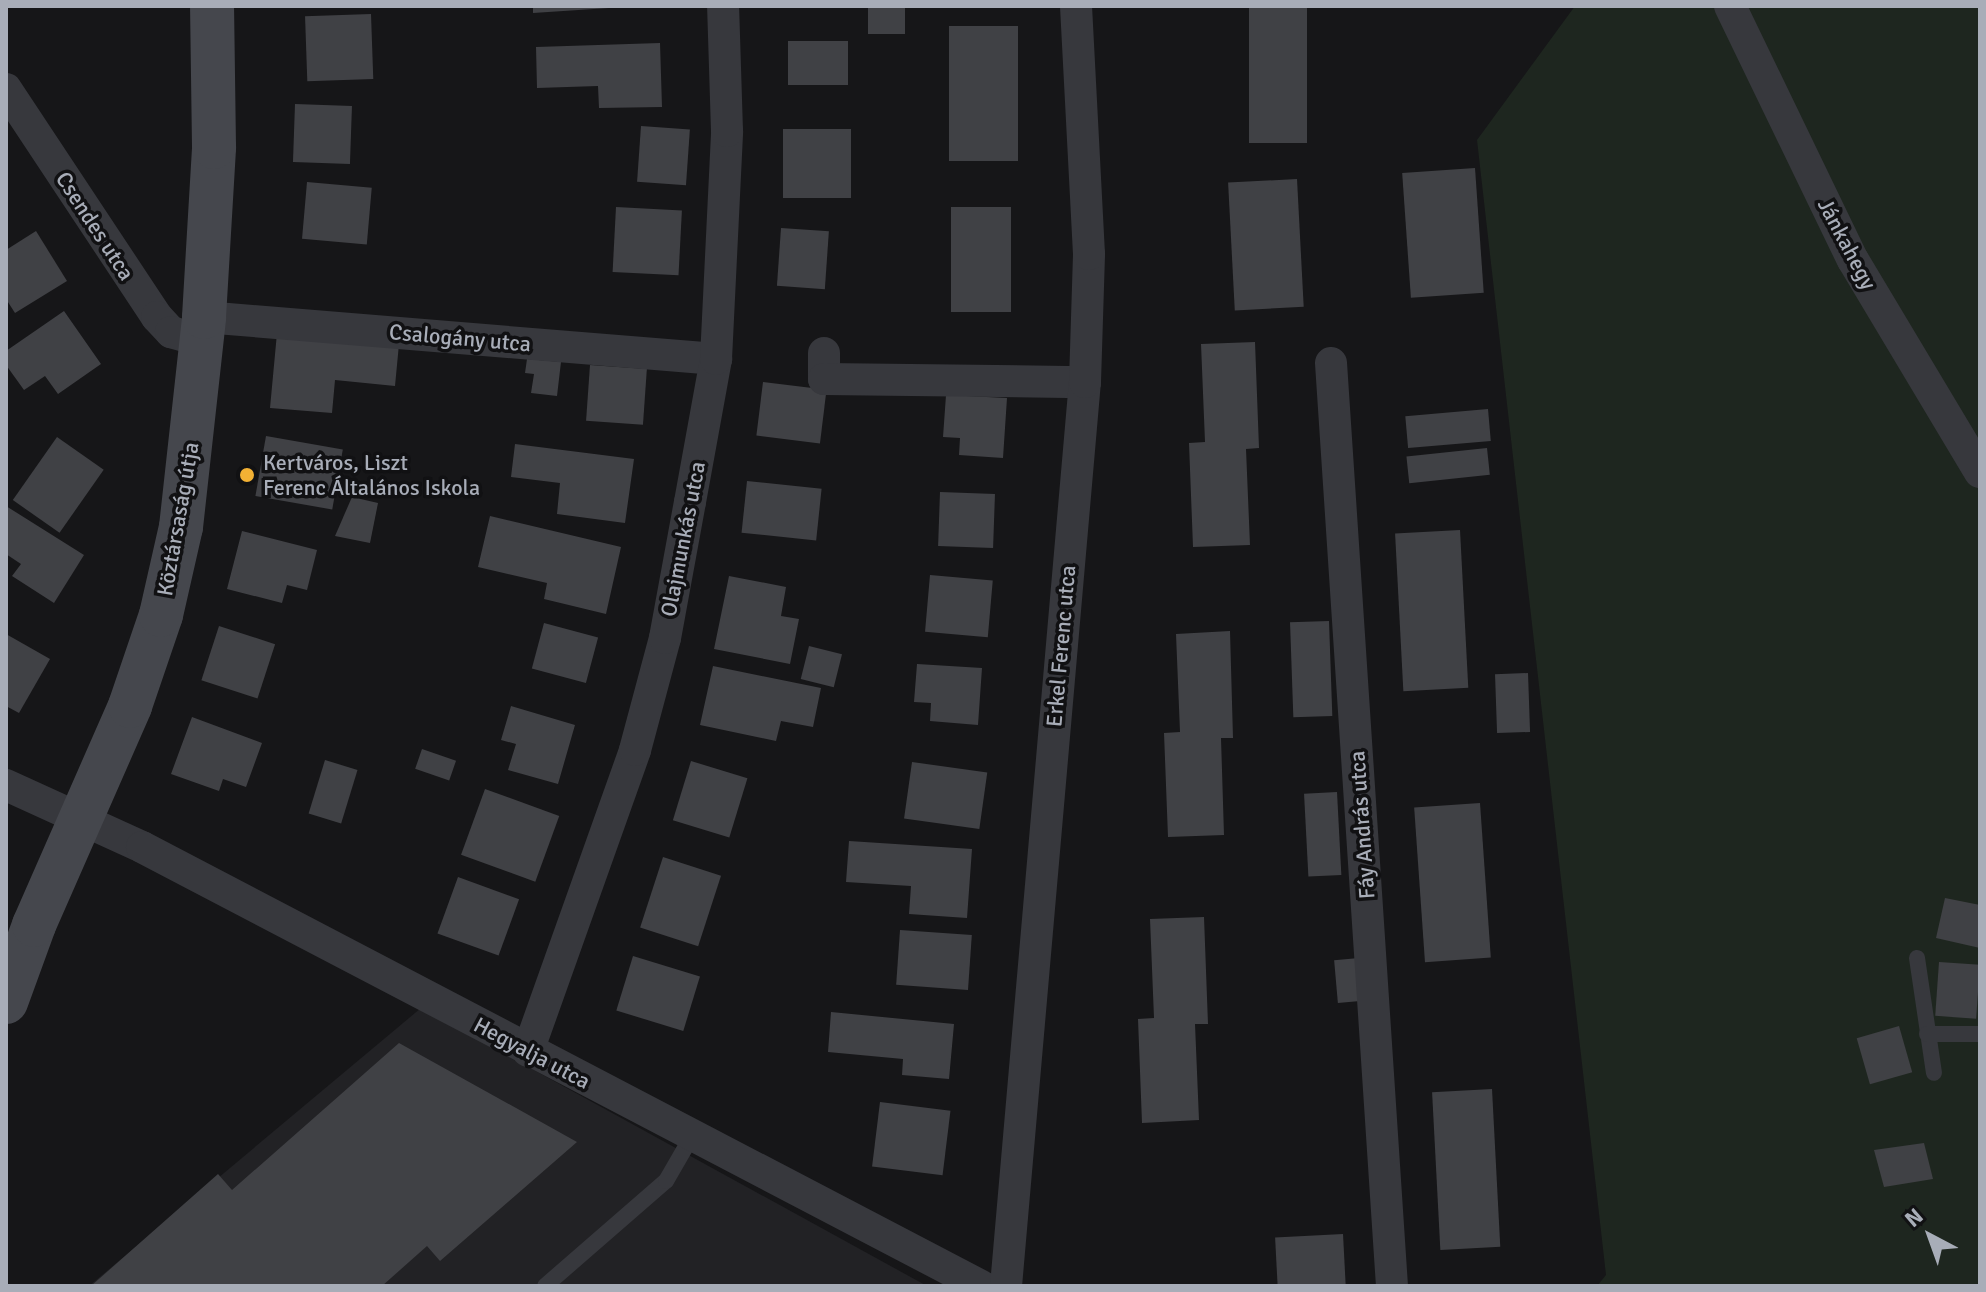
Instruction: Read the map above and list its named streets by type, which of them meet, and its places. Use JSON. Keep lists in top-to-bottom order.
{
  "streets": {
    "street": [
      "Csendes utca",
      "Jánkahegy",
      "Csalogány utca",
      "Köztársaság útja",
      "Olajmunkás utca",
      "Erkel Ferenc utca",
      "Fáy András utca",
      "Hegyalja utca"
    ]
  },
  "crossings": [
    ["Csendes utca", "Csalogány utca"],
    ["Csendes utca", "Köztársaság útja"],
    ["Csalogány utca", "Köztársaság útja"],
    ["Csalogány utca", "Olajmunkás utca"],
    ["Köztársaság útja", "Hegyalja utca"],
    ["Olajmunkás utca", "Hegyalja utca"]
  ],
  "places": ["Kertváros, Liszt Ferenc Általános Iskola"],
  "north": "top left"
}
